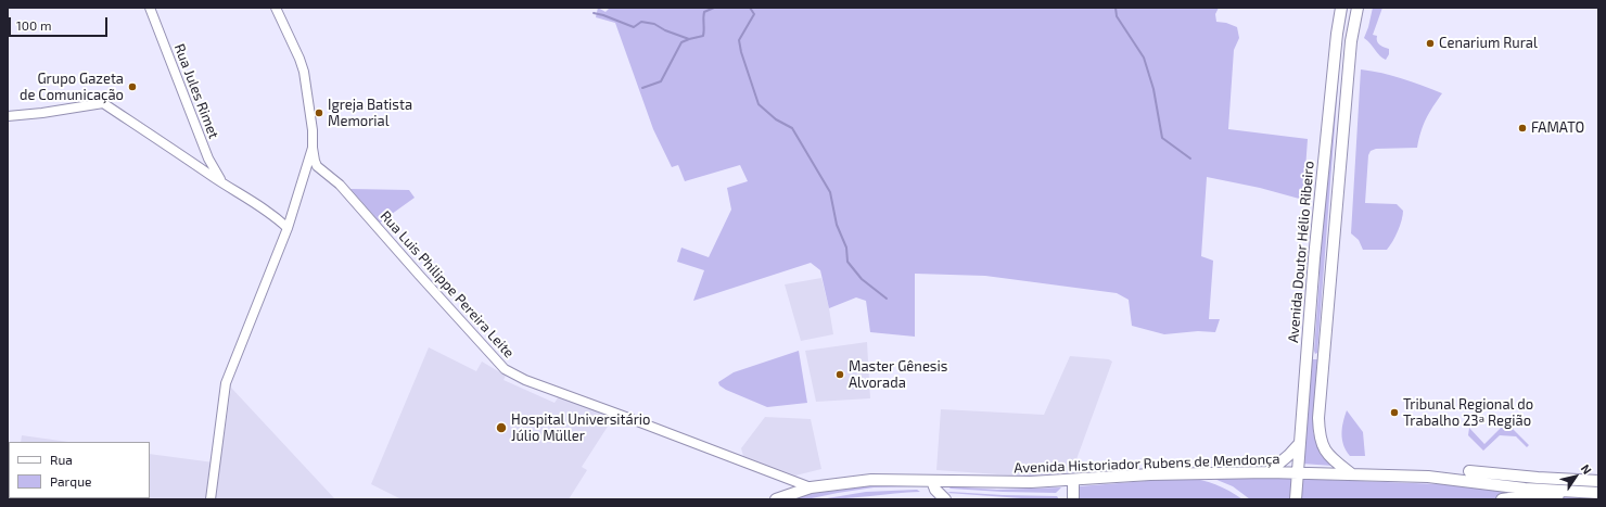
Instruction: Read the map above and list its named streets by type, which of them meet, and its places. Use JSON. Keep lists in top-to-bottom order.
{
  "streets": {
    "main road": ["Avenida Doutor Hélio Ribeiro", "Avenida Historiador Rubens de Mendonça"],
    "street": ["Rua Jules Rimet", "Rua Luis Philippe Pereira Leite"]
  },
  "crossings": [
    ["Avenida Doutor Hélio Ribeiro", "Avenida Historiador Rubens de Mendonça"],
    ["Rua Luis Philippe Pereira Leite", "Avenida Historiador Rubens de Mendonça"]
  ],
  "places": [
    "Cenarium Rural",
    "Grupo Gazeta de Comunicação",
    "Igreja Batista Memorial",
    "FAMATO",
    "Master Gênesis Alvorada",
    "Tribunal Regional do Trabalho 23ª Região",
    "Hospital Universitário Júlio Müller"
  ],
  "legend": ["Rua", "Parque"],
  "scale_bar": "100 m",
  "north": "top right"
}
